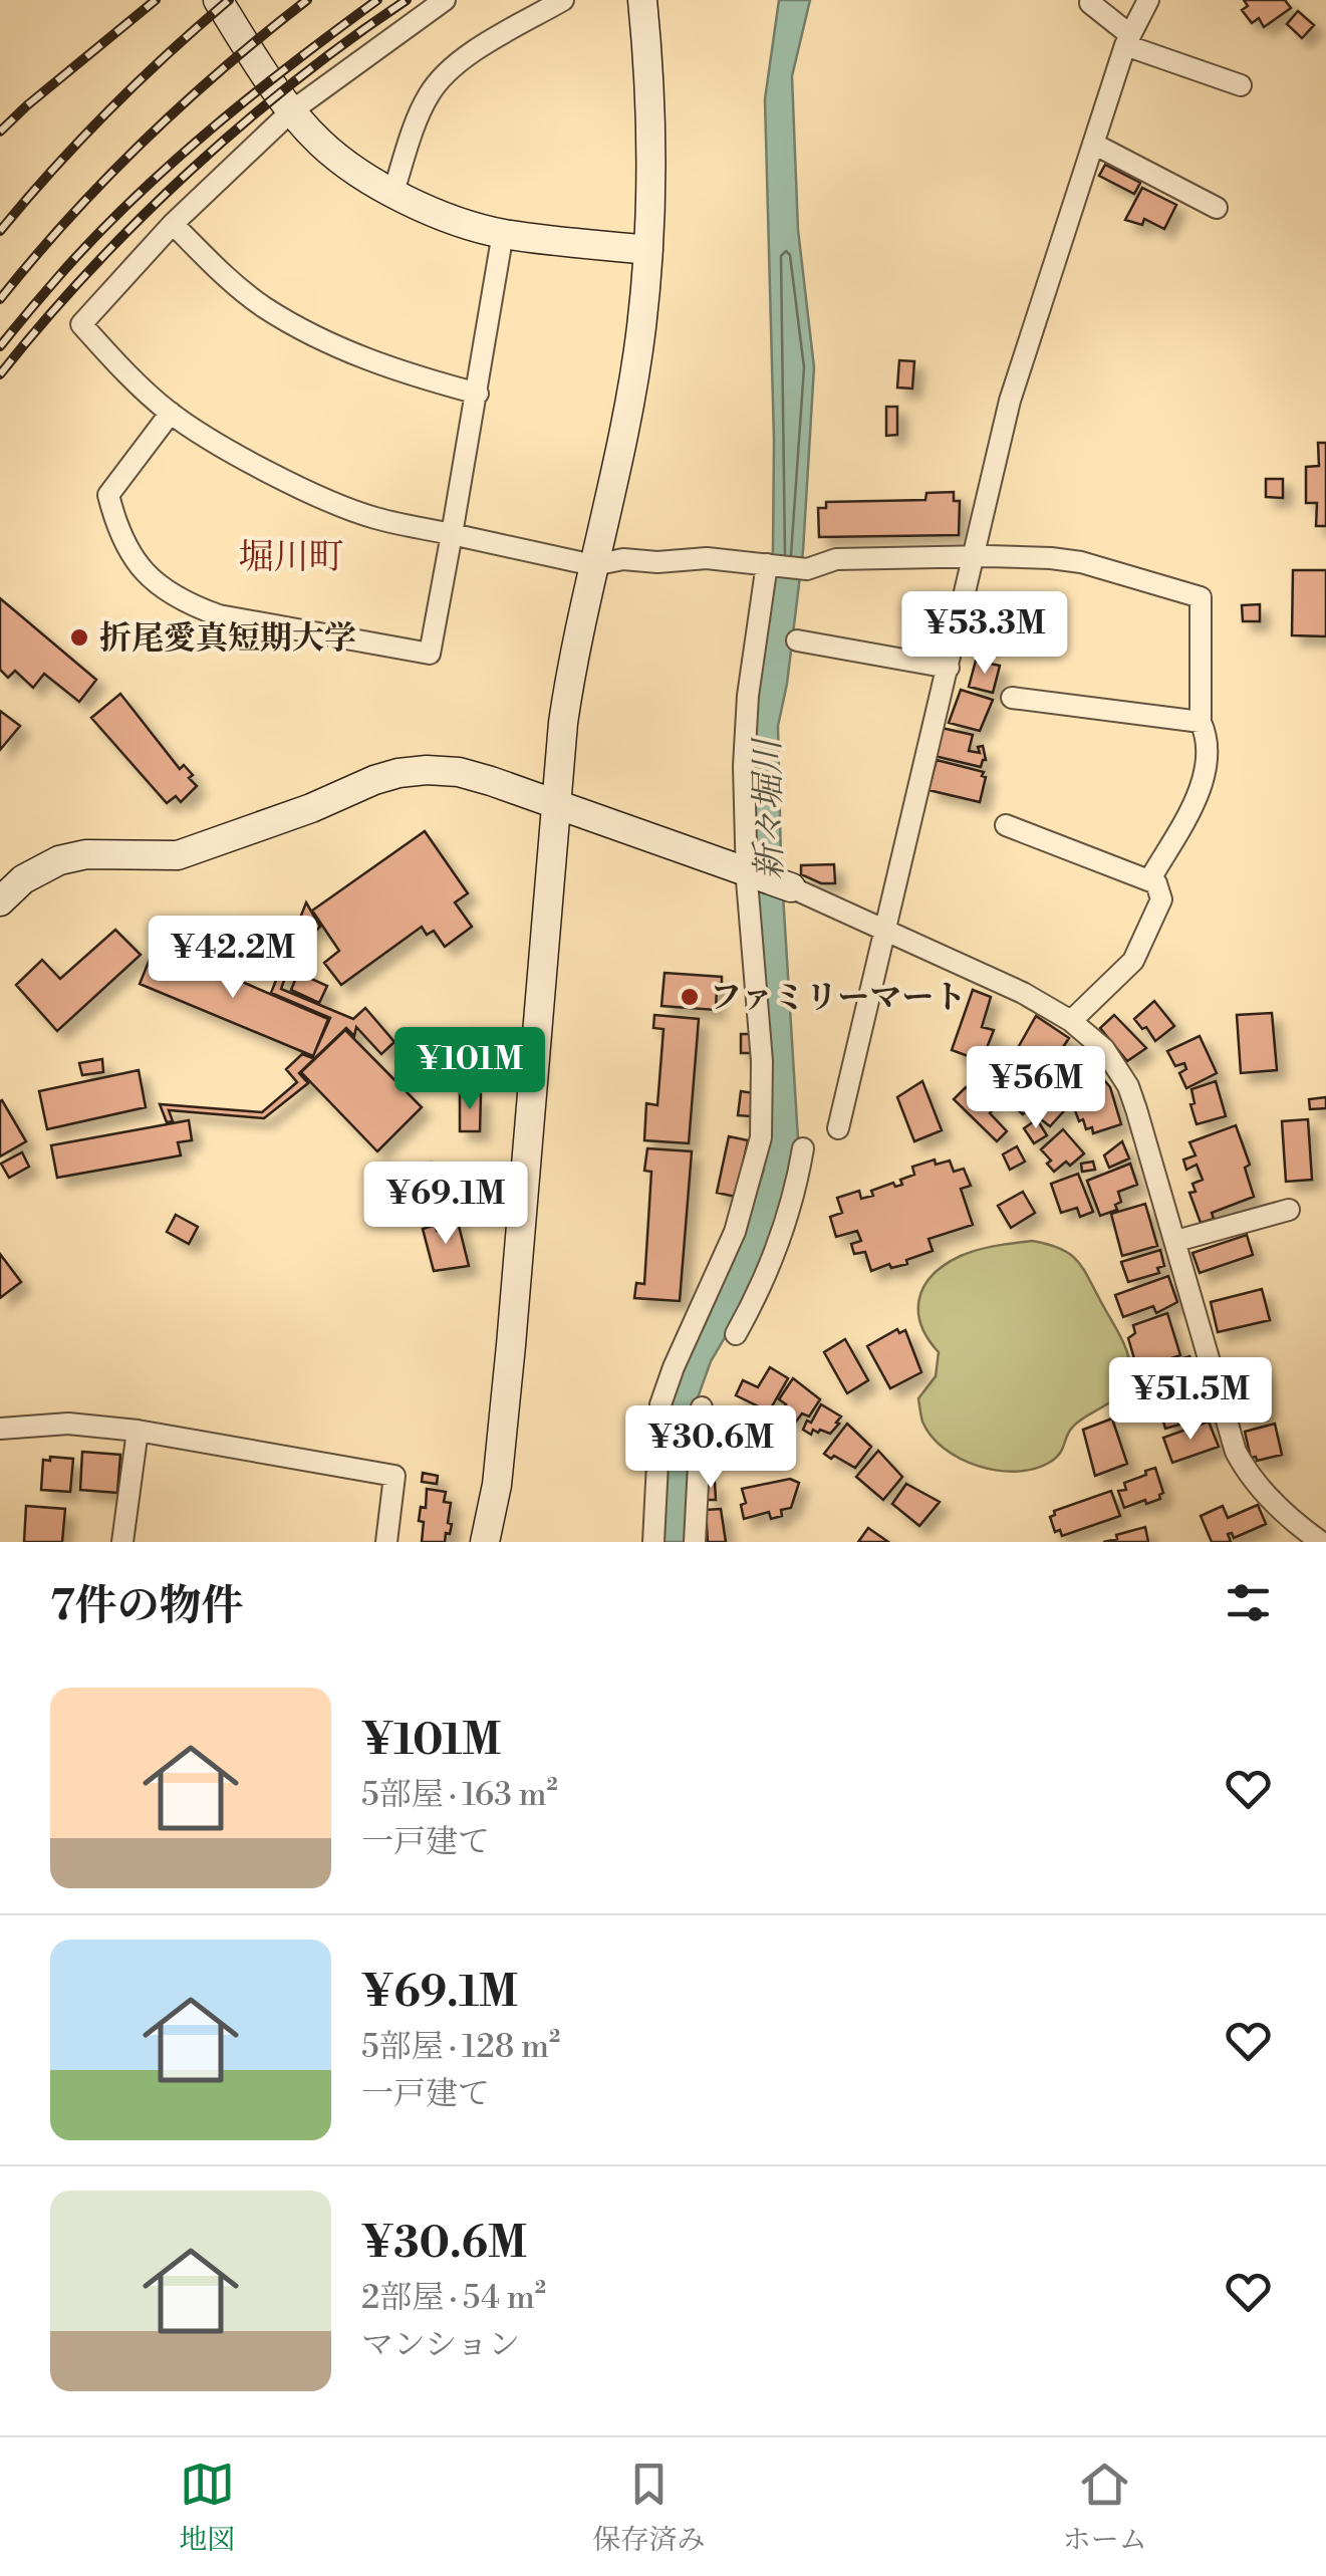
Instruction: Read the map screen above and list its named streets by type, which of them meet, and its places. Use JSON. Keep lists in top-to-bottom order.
{
  "districts": ["堀川町"],
  "water": ["新々堀川"],
  "places": ["折尾愛真短期大学", "ファミリーマート"],
  "page": {
    "price": [
      "¥53.3M",
      "¥42.2M",
      "¥101M",
      "¥56M",
      "¥69.1M",
      "¥51.5M",
      "¥30.6M"
    ],
    "heading": "7件の物件",
    "list": [
      {
        "name": "¥101M",
        "note": "5部屋 · 163 m² · 一戸建て"
      },
      {
        "name": "¥69.1M",
        "note": "5部屋 · 128 m² · 一戸建て"
      },
      {
        "name": "¥30.6M",
        "note": "2部屋 · 54 m² · マンション"
      }
    ],
    "tabs": ["地図", "保存済み", "ホーム"]
  }
}
